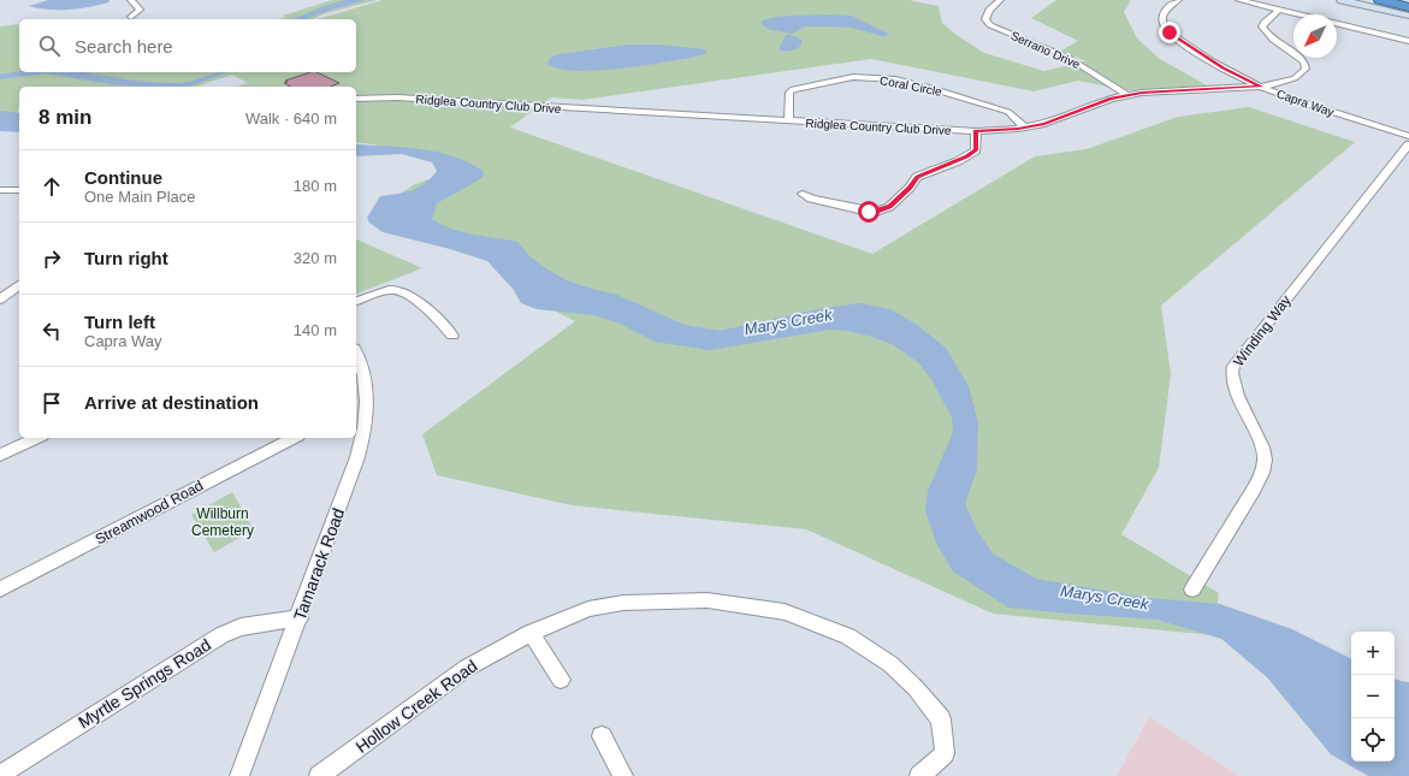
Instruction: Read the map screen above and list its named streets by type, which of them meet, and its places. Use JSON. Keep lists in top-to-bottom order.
{
  "streets": {
    "street": [
      "Serrano Drive",
      "Coral Circle",
      "Capra Way",
      "Ridglea Country Club Drive",
      "Winding Way",
      "Streamwood Road",
      "Tamarack Road",
      "Myrtle Springs Road",
      "Hollow Creek Road"
    ]
  },
  "crossings": [
    ["Serrano Drive", "Ridglea Country Club Drive"],
    ["Coral Circle", "Ridglea Country Club Drive"],
    ["Capra Way", "Ridglea Country Club Drive"],
    ["Tamarack Road", "Myrtle Springs Road"]
  ],
  "water": ["Marys Creek"],
  "parks": ["Willburn Cemetery"],
  "north": "bottom left",
  "page": {
    "search": "Search here",
    "heading": ["8 min", "Walk · 640 m"],
    "list": [
      ["Continue", "One Main Place", "180 m"],
      ["Turn right", "320 m"],
      ["Turn left", "Capra Way", "140 m"],
      "Arrive at destination"
    ],
    "map_buttons": ["+", "−"]
  }
}
